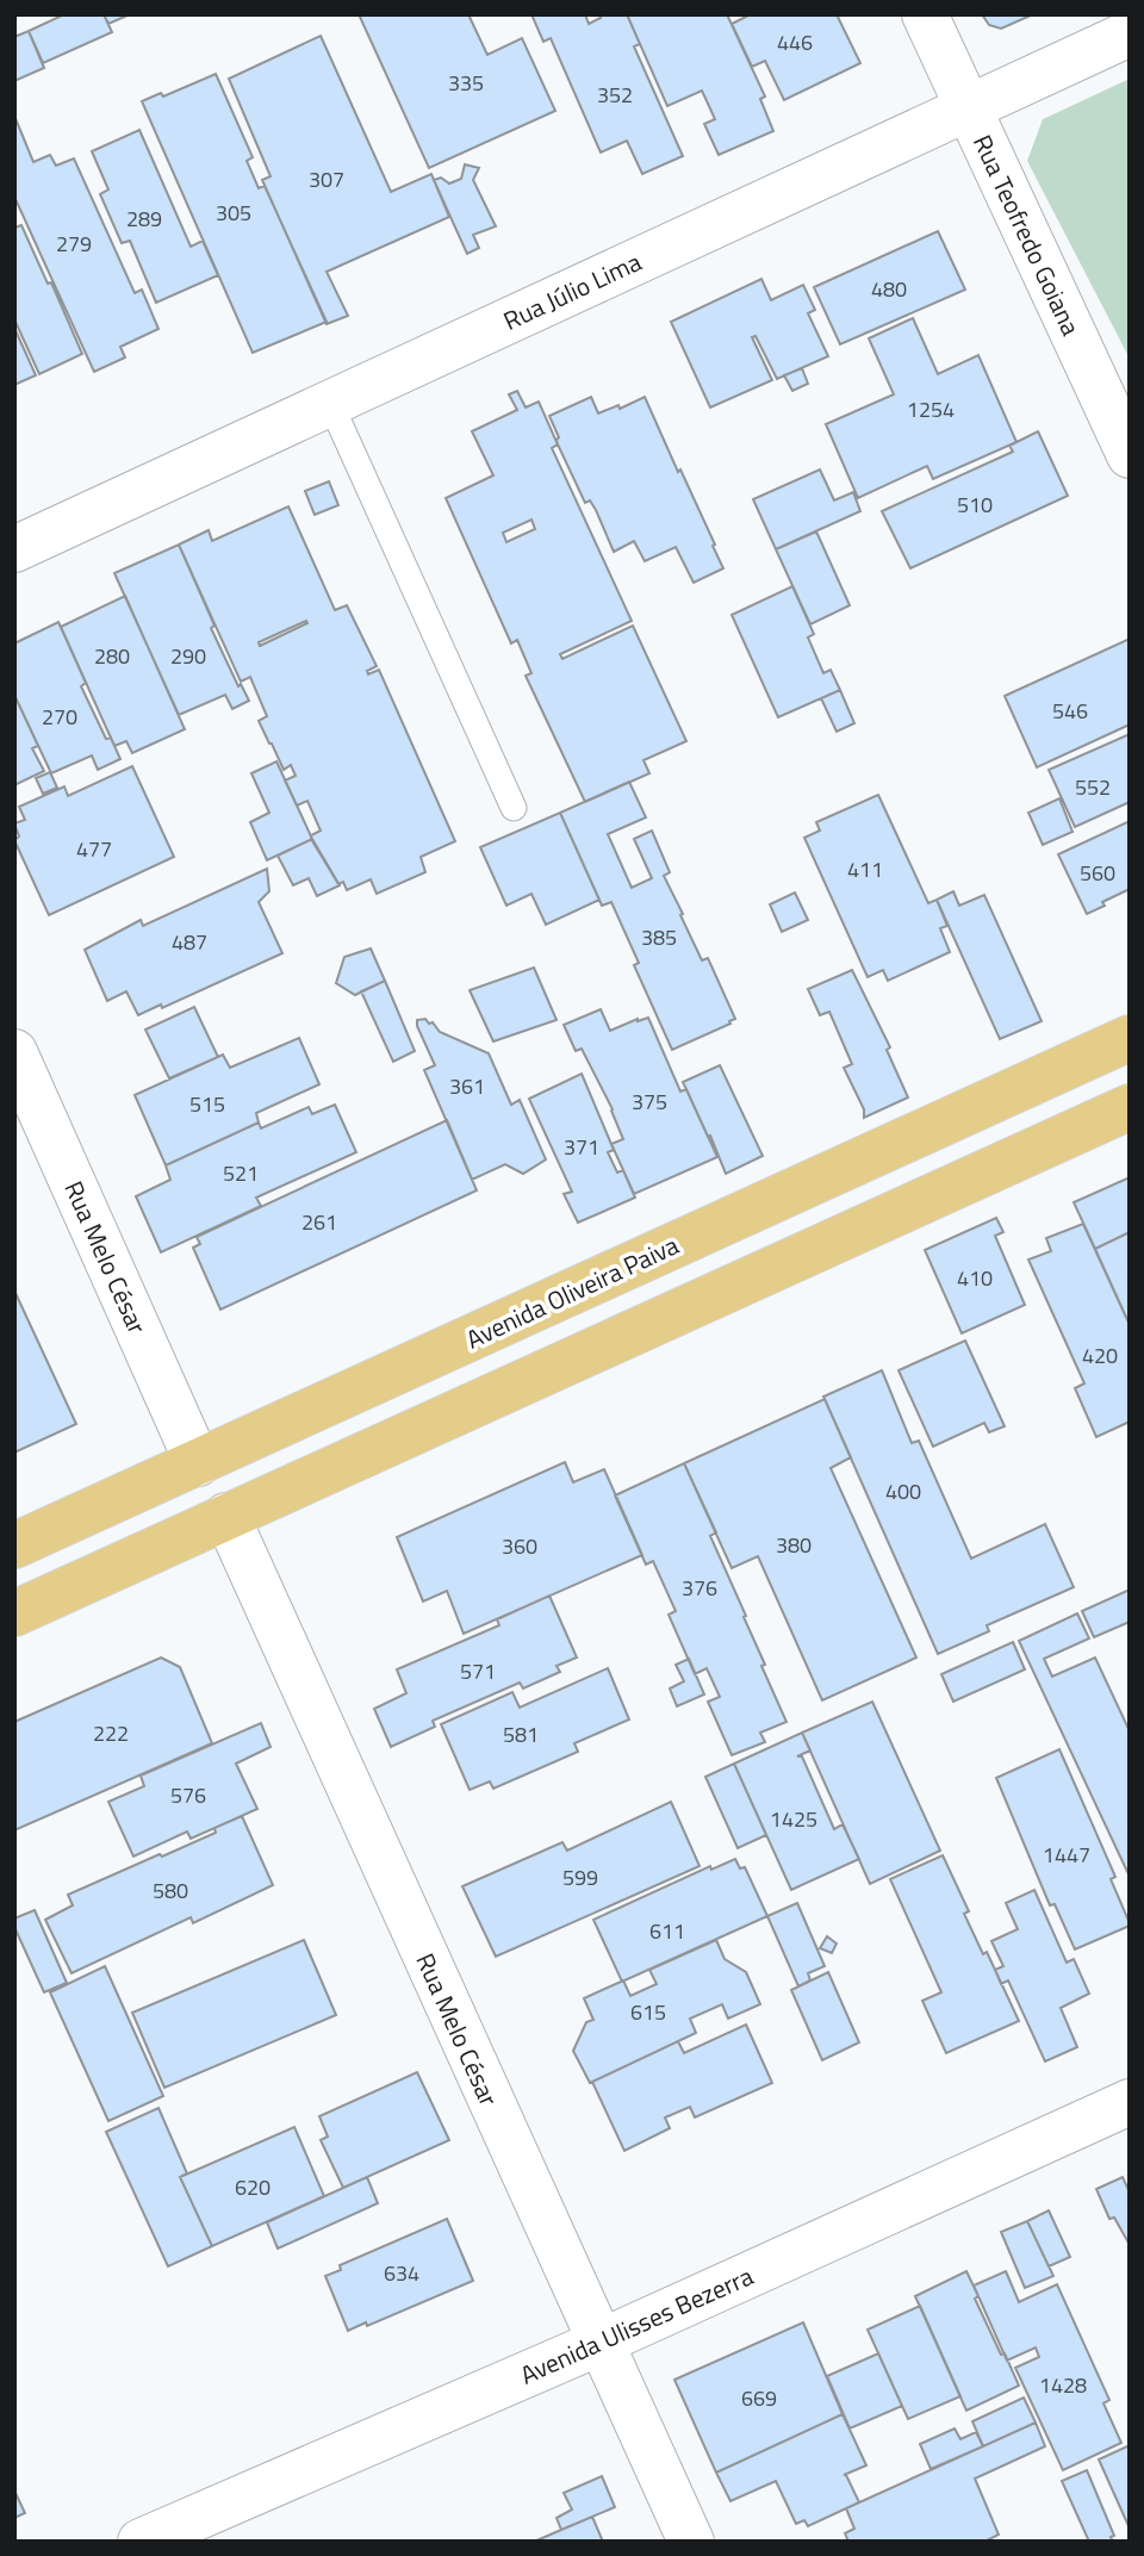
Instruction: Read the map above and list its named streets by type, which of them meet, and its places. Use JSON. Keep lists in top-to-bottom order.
{
  "streets": {
    "main road": ["Avenida Oliveira Paiva"],
    "street": [
      "Rua Teofredo Goiana",
      "Rua Júlio Lima",
      "Rua Melo César",
      "Avenida Ulisses Bezerra"
    ]
  },
  "crossings": [
    ["Rua Teofredo Goiana", "Rua Júlio Lima"],
    ["Rua Melo César", "Avenida Oliveira Paiva"],
    ["Rua Melo César", "Avenida Ulisses Bezerra"]
  ],
  "house_numbers": [
    "446",
    "335",
    "352",
    "307",
    "305",
    "289",
    "279",
    "480",
    "1254",
    "510",
    "280",
    "290",
    "546",
    "270",
    "552",
    "477",
    "411",
    "560",
    "385",
    "487",
    "361",
    "375",
    "515",
    "371",
    "521",
    "261",
    "410",
    "420",
    "400",
    "380",
    "360",
    "376",
    "571",
    "222",
    "581",
    "576",
    "1425",
    "1447",
    "599",
    "580",
    "611",
    "615",
    "620",
    "634",
    "1428",
    "669"
  ]
}
